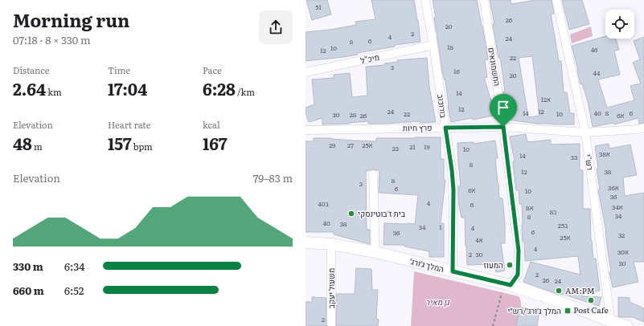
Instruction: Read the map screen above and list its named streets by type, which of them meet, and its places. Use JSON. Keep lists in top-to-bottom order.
{
  "streets": {
    "street": [
      "מיכ\"ל",
      "החשמונאים",
      "בורוכוב",
      "פרץ חיות",
      "רש\"י",
      "המלך ג׳ורג׳",
      "משעול יעקב"
    ]
  },
  "crossings": [
    ["מיכ\"ל", "בורוכוב"],
    ["החשמונאים", "פרץ חיות"],
    ["החשמונאים", "המלך ג׳ורג׳"],
    ["בורוכוב", "פרץ חיות"],
    ["בורוכוב", "המלך ג׳ורג׳"],
    ["פרץ חיות", "רש\"י"],
    ["רש\"י", "המלך ג׳ורג׳"]
  ],
  "parks": ["גן מאיר"],
  "places": {
    "other": [
      "בית ז'בוטינסקי",
      "המעוז",
      "AM:PM",
      "Post Cafe"
    ],
    "transit": ["המלך ג׳ורג׳/רש״י"]
  },
  "house_numbers": [
    "51",
    "26",
    "20",
    "2",
    "4",
    "24",
    "6",
    "8",
    "18",
    "10",
    "46",
    "12",
    "22",
    "3",
    "16",
    "44",
    "20",
    "14",
    "12א",
    "12",
    "24",
    "12",
    "14",
    "40",
    "8",
    "6",
    "22",
    "10",
    "30",
    "28",
    "26",
    "6א",
    "29",
    "27",
    "25א",
    "21",
    "19",
    "23",
    "10",
    "38א",
    "14",
    "33",
    "8",
    "12",
    "38",
    "8",
    "3",
    "36א",
    "6",
    "6א",
    "10",
    "36",
    "4",
    "40ב",
    "6",
    "34א",
    "8א",
    "8ב",
    "34",
    "8",
    "40",
    "38",
    "25ב",
    "34",
    "1",
    "4",
    "6",
    "36",
    "32",
    "25א",
    "4א",
    "4",
    "30א",
    "2",
    "30",
    "30",
    "2",
    "26",
    "24",
    "2"
  ],
  "page": {
    "heading": ["Morning run", "07:18 · 8 × 330 m"],
    "stats": [
      ["Distance", "2.64 km"],
      ["Time", "17:04"],
      ["Pace", "6:28 /km"],
      ["Elevation", "48 m"],
      ["Heart rate", "157 bpm"],
      ["kcal", "167"]
    ],
    "chart": ["Elevation", "79–83 m"],
    "list": [
      {
        "name": "330 m",
        "note": "6:34"
      },
      {
        "name": "660 m",
        "note": "6:52"
      }
    ]
  }
}
